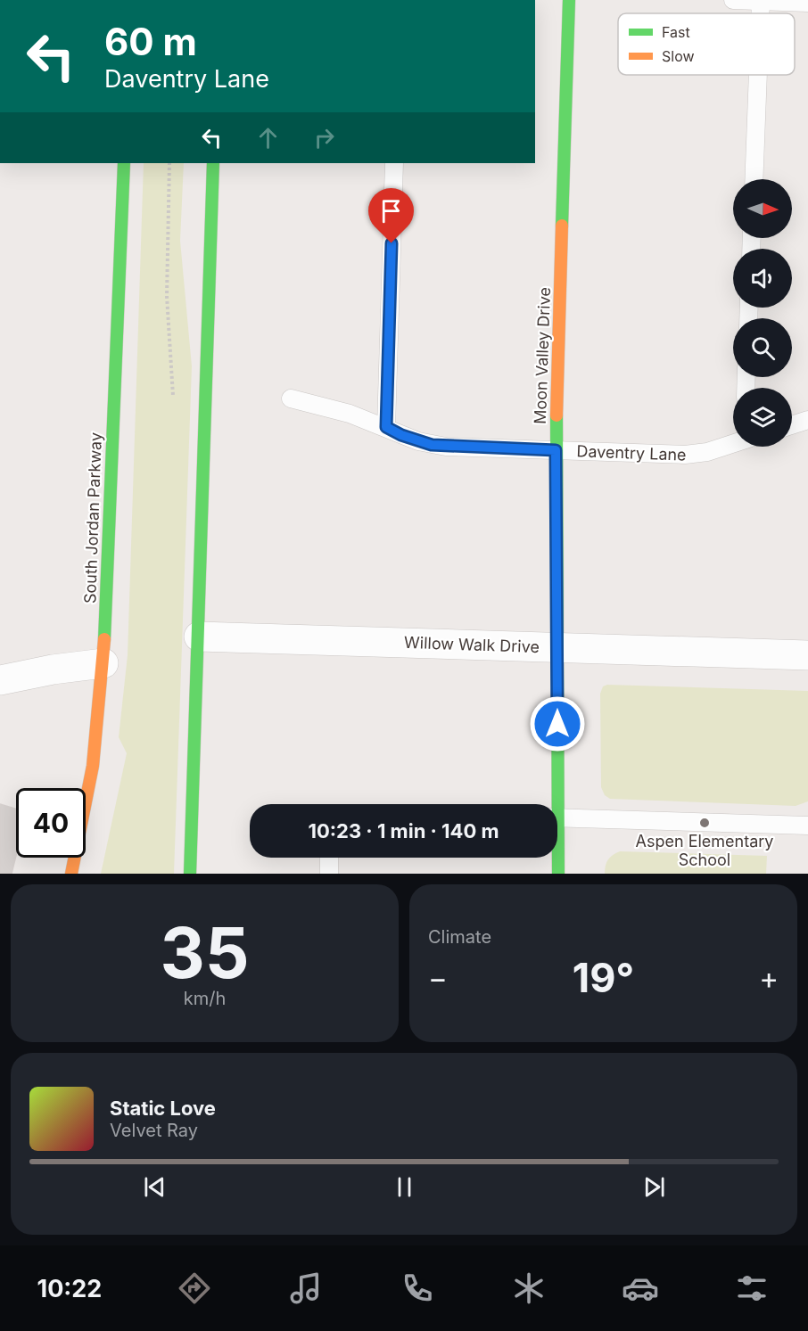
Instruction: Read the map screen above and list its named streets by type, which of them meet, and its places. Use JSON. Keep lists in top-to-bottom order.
{
  "streets": {
    "street": ["Moon Valley Drive", "South Jordan Parkway", "Willow Walk Drive"],
    "lane": ["Daventry Lane"]
  },
  "crossings": [
    ["Moon Valley Drive", "Daventry Lane"],
    ["Moon Valley Drive", "Willow Walk Drive"]
  ],
  "places": ["Aspen Elementary School"],
  "legend": ["Fast", "Slow"],
  "north": "right",
  "page": {
    "turn": ["60 m", "Daventry Lane"],
    "limit": "40",
    "trip": "10:23 · 1 min · 140 m",
    "tile": [
      ["35", "km/h"],
      "Climate"
    ],
    "heat": ["−", "19°", "+"],
    "song": ["Static Love", "Velvet Ray"],
    "tabs": "10:22"
  }
}
